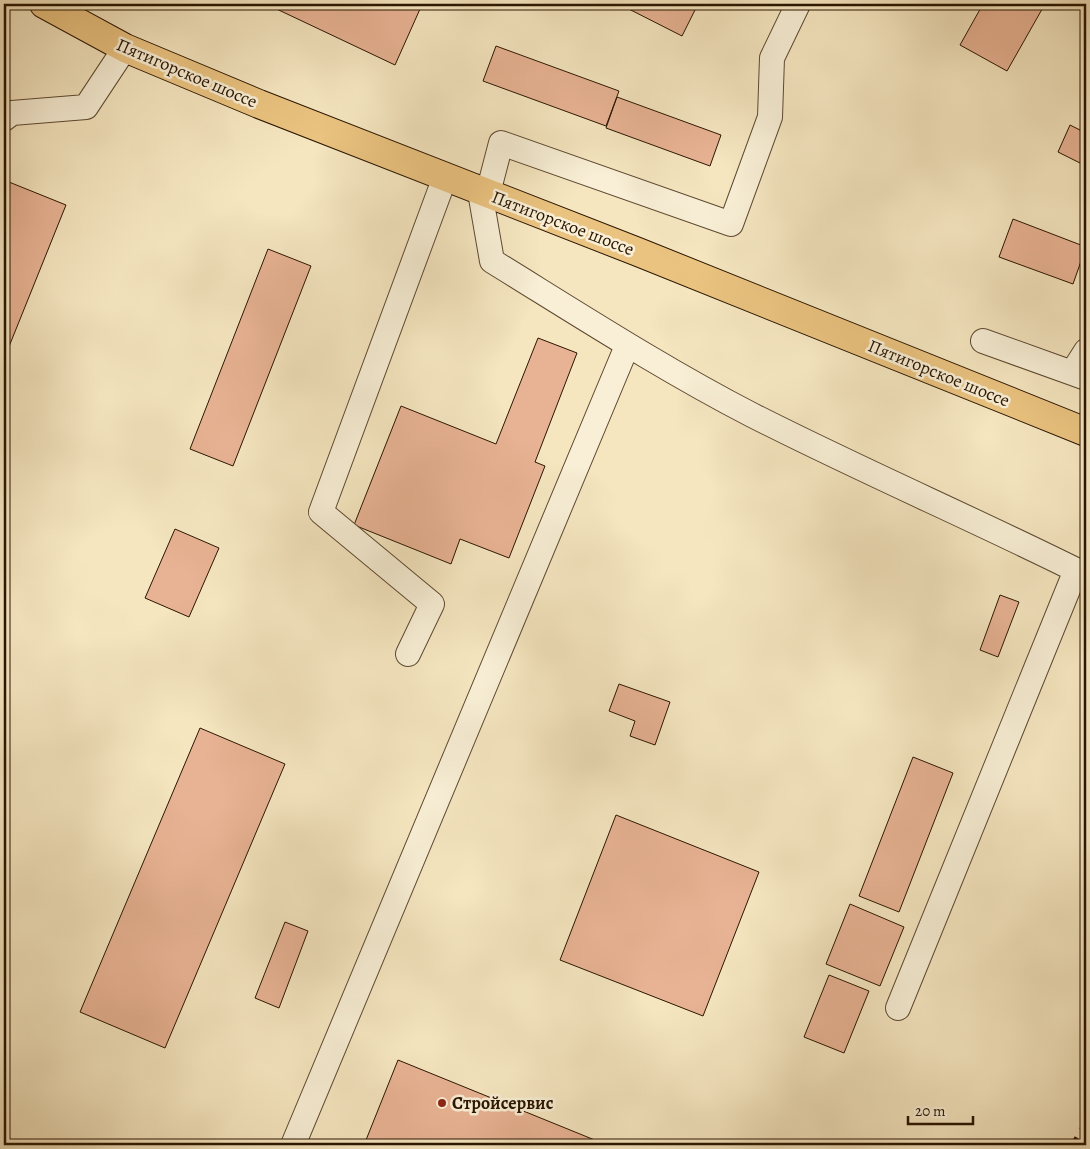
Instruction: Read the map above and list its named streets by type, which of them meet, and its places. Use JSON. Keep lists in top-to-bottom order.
{
  "streets": {
    "main road": ["Пятигорское шоссе"]
  },
  "places": ["Стройсервис"],
  "scale_bar": "20 m"
}
